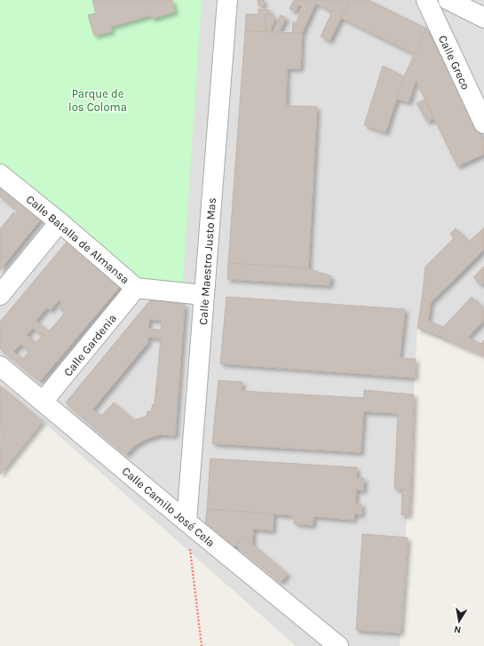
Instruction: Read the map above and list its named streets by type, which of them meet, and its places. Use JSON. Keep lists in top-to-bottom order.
{
  "streets": {
    "street": [
      "Calle Greco",
      "Calle Batalla de Almansa",
      "Calle Maestro Justo Mas",
      "Calle Gardenia",
      "Calle Camilo José Cela"
    ]
  },
  "crossings": [
    ["Calle Batalla de Almansa", "Calle Maestro Justo Mas"],
    ["Calle Batalla de Almansa", "Calle Gardenia"],
    ["Calle Maestro Justo Mas", "Calle Camilo José Cela"],
    ["Calle Gardenia", "Calle Camilo José Cela"]
  ],
  "parks": ["Parque de los Coloma"],
  "north": "bottom"
}
